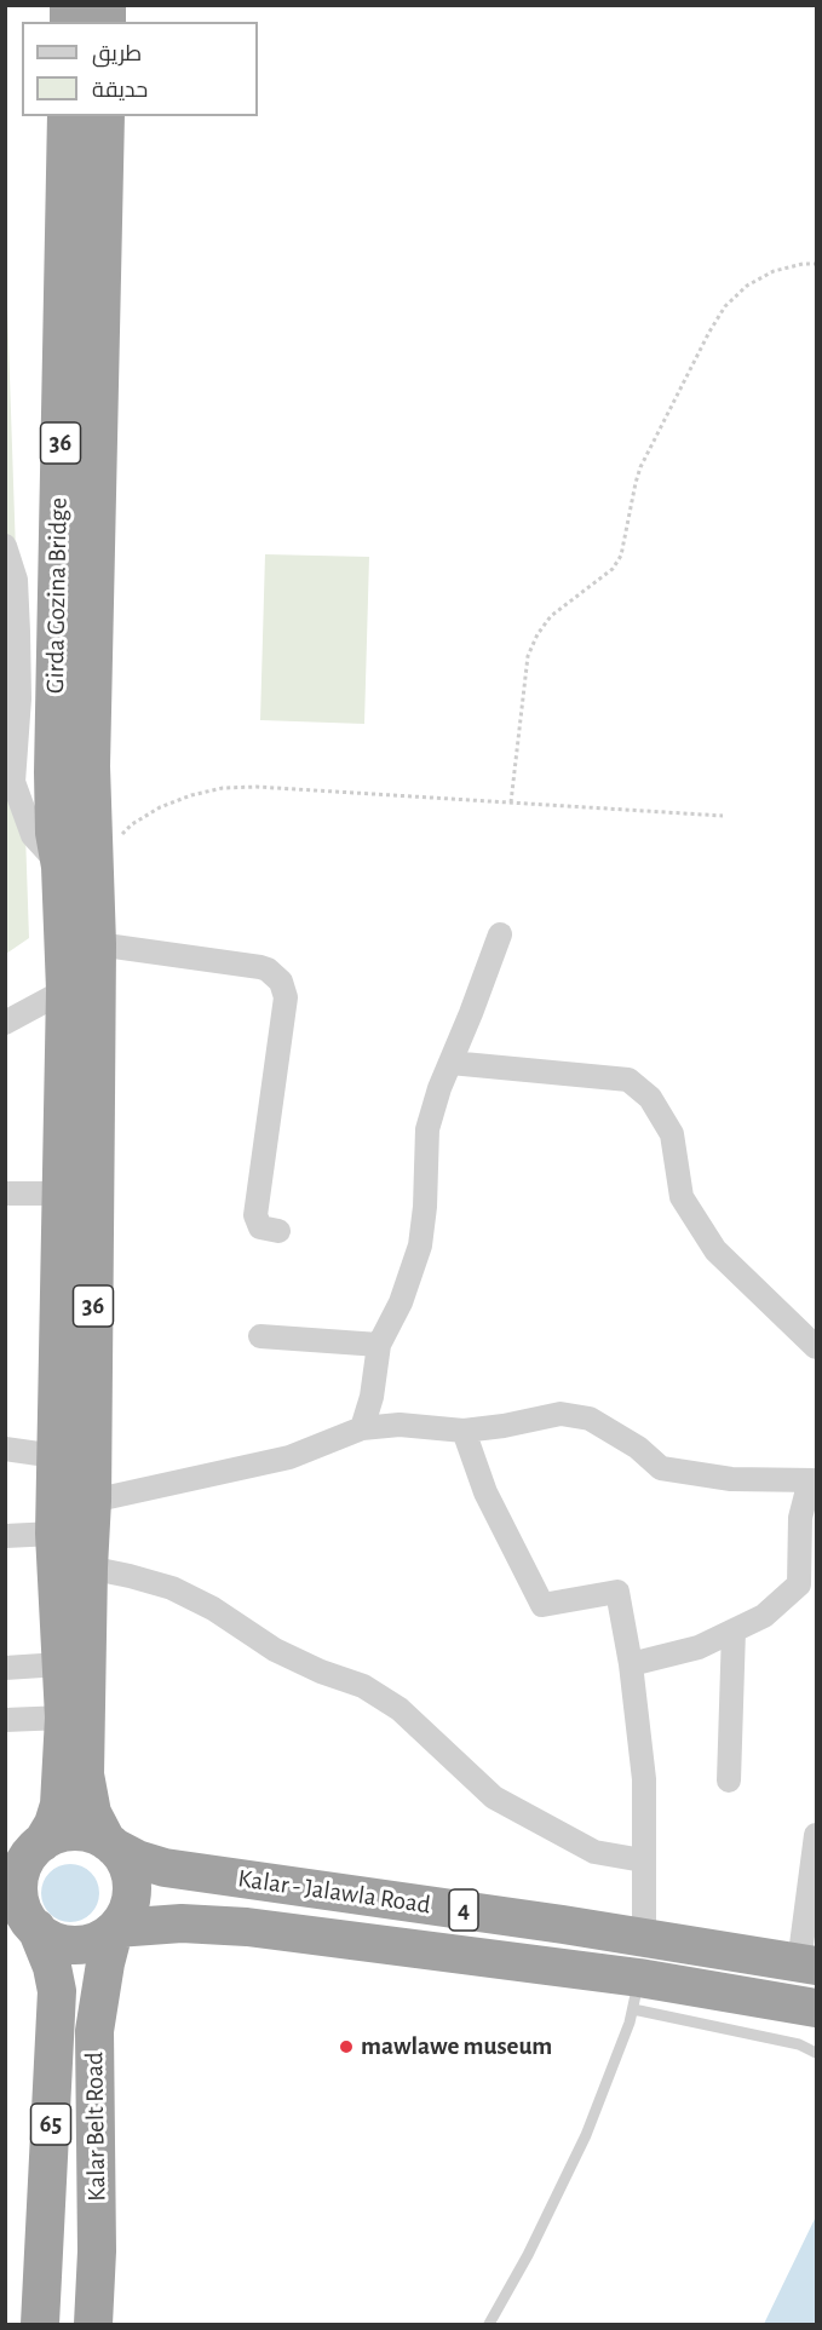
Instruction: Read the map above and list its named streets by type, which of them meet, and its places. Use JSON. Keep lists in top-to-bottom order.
{
  "streets": {
    "highway": [
      "36",
      "Girda Gozina Bridge",
      "Kalar - Jalawla Road",
      "4",
      "65",
      "Kalar Belt Road"
    ]
  },
  "crossings": [
    ["36", "Girda Gozina Bridge"],
    ["36", "Kalar - Jalawla Road"],
    ["36", "4"],
    ["36", "Kalar Belt Road"],
    ["Kalar - Jalawla Road", "4"],
    ["Kalar - Jalawla Road", "Kalar Belt Road"],
    ["4", "Kalar Belt Road"]
  ],
  "places": ["mawlawe museum"],
  "legend": ["طريق", "حديقة"]
}
